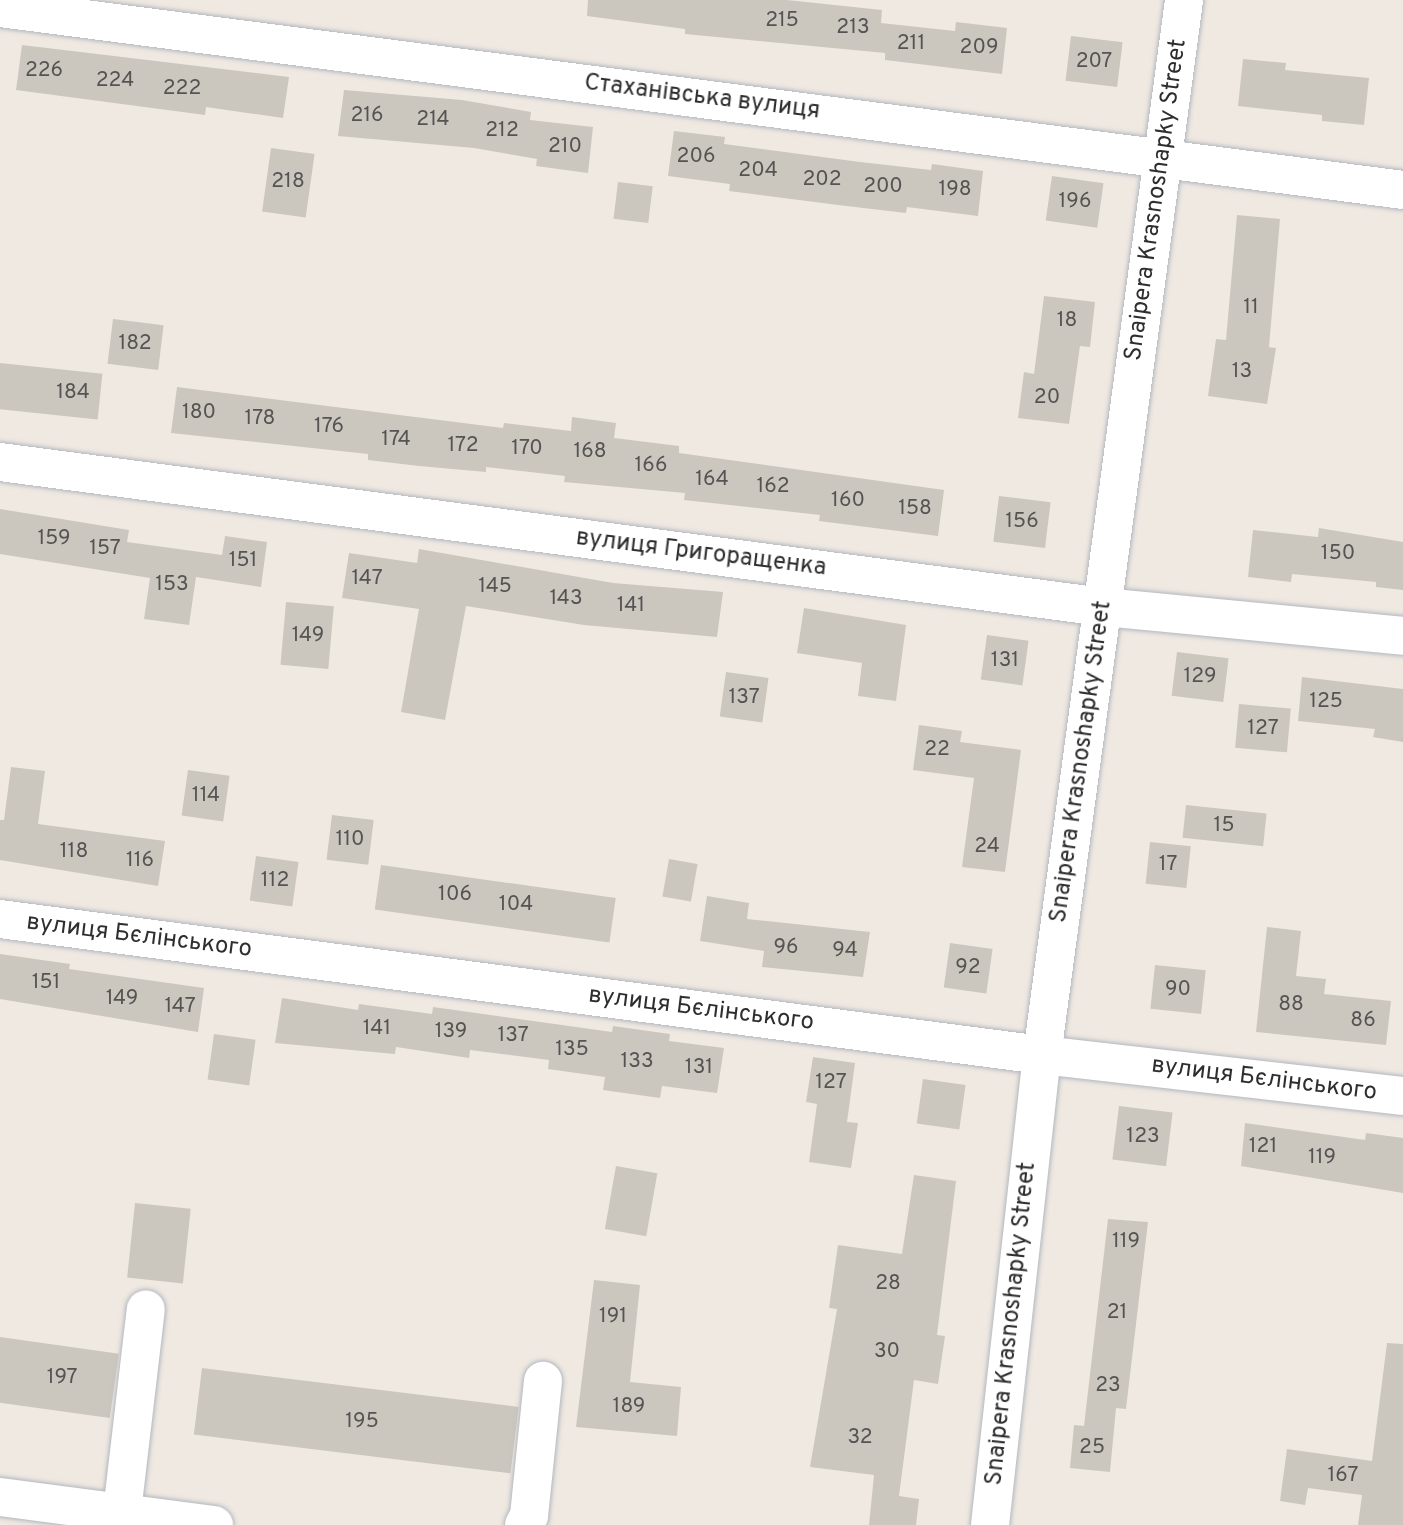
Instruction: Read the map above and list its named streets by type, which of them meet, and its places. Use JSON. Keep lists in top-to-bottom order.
{
  "streets": {
    "street": [
      "Стаханівська вулиця",
      "Snaipera Krasnoshapky Street",
      "вулиця Григоращенка",
      "вулиця Бєлінського"
    ]
  },
  "crossings": [
    ["Стаханівська вулиця", "Snaipera Krasnoshapky Street"],
    ["Snaipera Krasnoshapky Street", "вулиця Григоращенка"],
    ["Snaipera Krasnoshapky Street", "вулиця Бєлінського"]
  ],
  "house_numbers": [
    "215",
    "213",
    "211",
    "209",
    "207",
    "226",
    "224",
    "222",
    "216",
    "214",
    "212",
    "210",
    "206",
    "204",
    "202",
    "218",
    "200",
    "198",
    "196",
    "11",
    "18",
    "182",
    "13",
    "184",
    "20",
    "180",
    "178",
    "176",
    "174",
    "172",
    "170",
    "168",
    "166",
    "164",
    "162",
    "160",
    "158",
    "156",
    "159",
    "157",
    "150",
    "151",
    "147",
    "153",
    "145",
    "143",
    "141",
    "149",
    "131",
    "129",
    "137",
    "125",
    "127",
    "22",
    "114",
    "15",
    "110",
    "24",
    "118",
    "116",
    "17",
    "112",
    "106",
    "104",
    "96",
    "94",
    "92",
    "151",
    "90",
    "149",
    "88",
    "147",
    "86",
    "141",
    "139",
    "137",
    "135",
    "133",
    "131",
    "127",
    "123",
    "121",
    "119",
    "119",
    "28",
    "21",
    "191",
    "30",
    "197",
    "23",
    "189",
    "195",
    "32",
    "25",
    "167"
  ]
}
